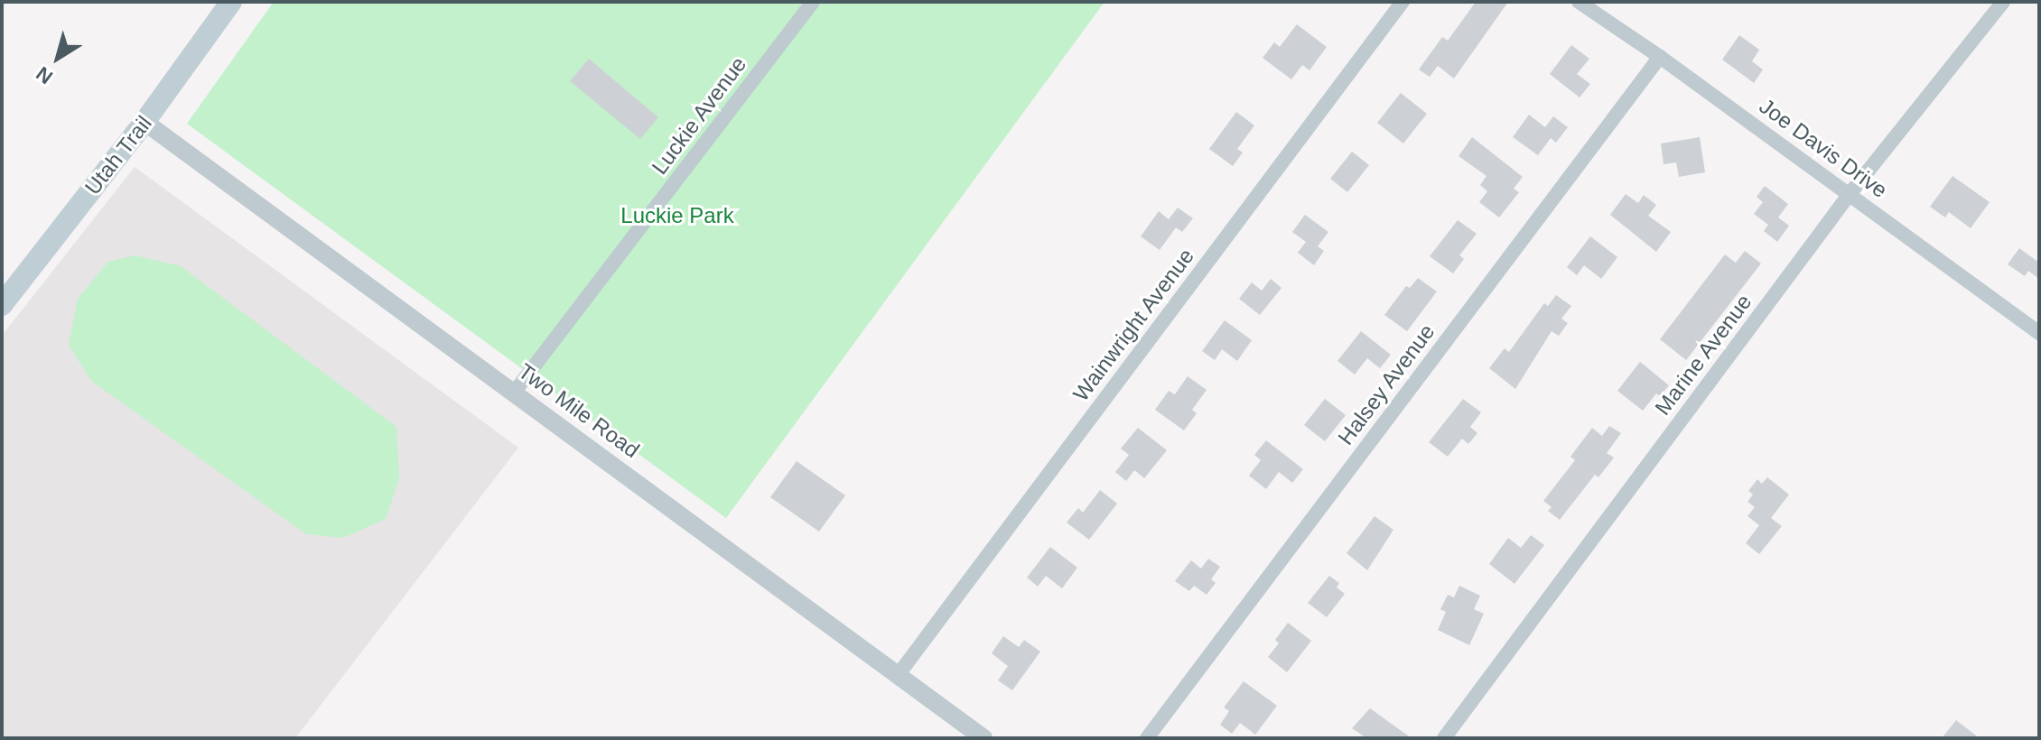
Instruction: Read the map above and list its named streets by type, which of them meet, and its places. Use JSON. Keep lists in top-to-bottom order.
{
  "streets": {
    "main road": ["Utah Trail"],
    "street": [
      "Luckie Avenue",
      "Joe Davis Drive",
      "Wainwright Avenue",
      "Marine Avenue",
      "Halsey Avenue",
      "Two Mile Road"
    ]
  },
  "crossings": [
    ["Luckie Avenue", "Two Mile Road"],
    ["Joe Davis Drive", "Marine Avenue"],
    ["Joe Davis Drive", "Halsey Avenue"],
    ["Utah Trail", "Two Mile Road"],
    ["Wainwright Avenue", "Two Mile Road"]
  ],
  "parks": ["Luckie Park"],
  "north": "bottom left"
}
